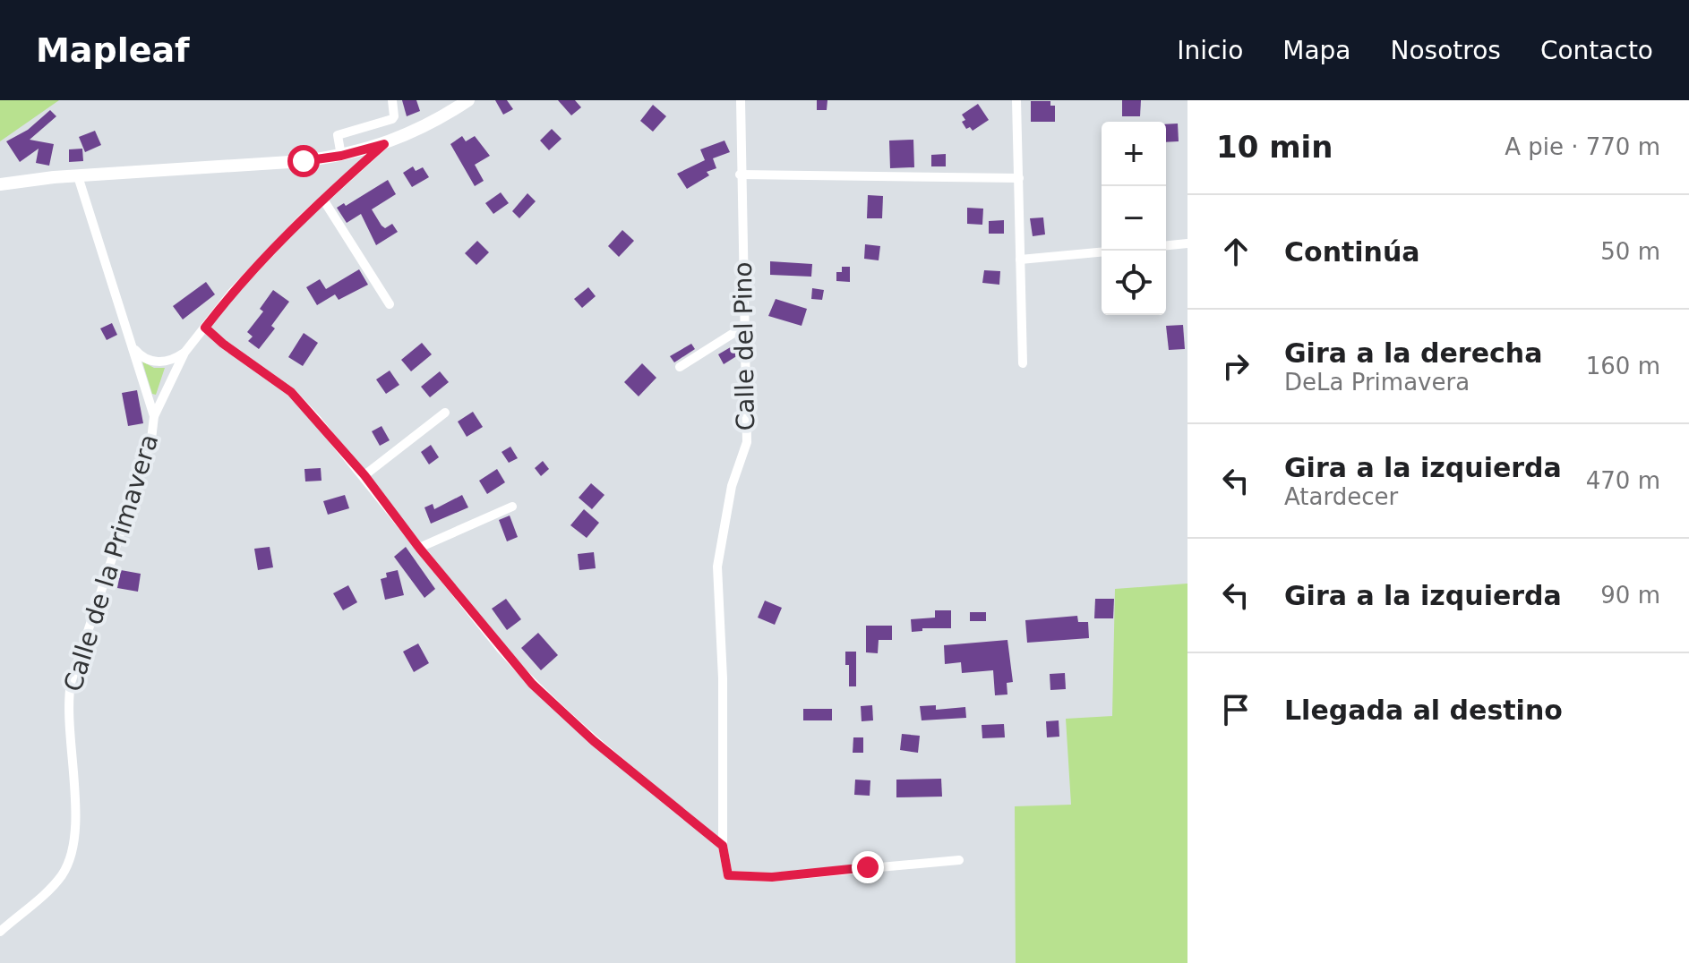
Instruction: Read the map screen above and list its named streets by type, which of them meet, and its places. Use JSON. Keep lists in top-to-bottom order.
{
  "streets": {
    "street": ["Calle del Pino", "Calle de la Primavera"]
  },
  "page": {
    "header": "Mapleaf",
    "nav": [
      "Inicio",
      "Mapa",
      "Nosotros",
      "Contacto"
    ],
    "heading": ["10 min", "A pie · 770 m"],
    "map_buttons": ["+", "−"],
    "list": [
      ["Continúa", "50 m"],
      ["Gira a la derecha", "DeLa Primavera", "160 m"],
      ["Gira a la izquierda", "Atardecer", "470 m"],
      ["Gira a la izquierda", "90 m"],
      "Llegada al destino"
    ]
  }
}
